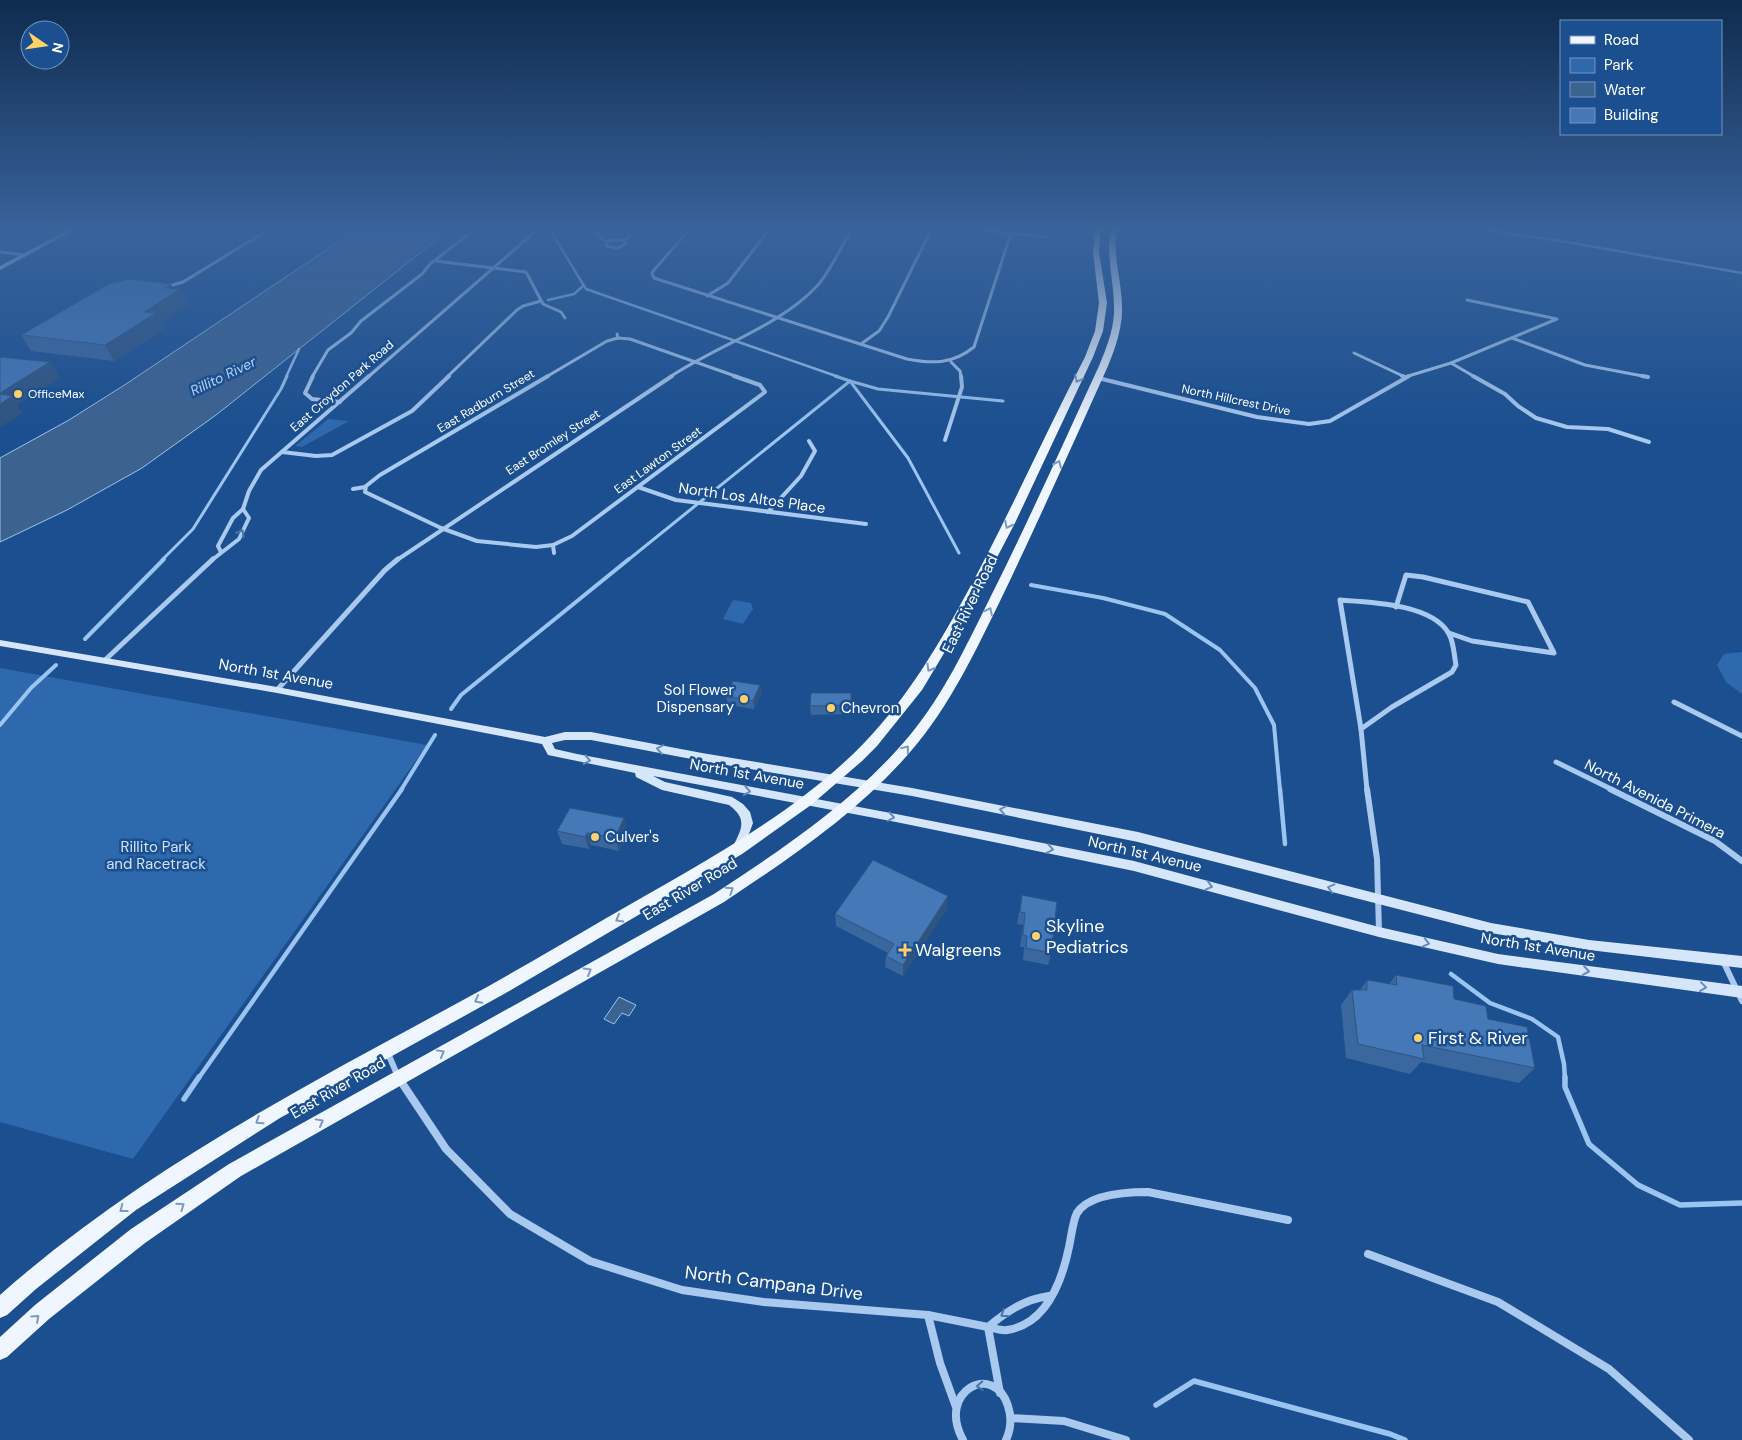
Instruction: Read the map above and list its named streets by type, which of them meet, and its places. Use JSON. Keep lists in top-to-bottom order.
{
  "streets": {
    "main road": ["East River Road", "North 1st Avenue"],
    "street": [
      "East Croydon Park Road",
      "North Hillcrest Drive",
      "East Radburn Street",
      "East Bromley Street",
      "East Lawton Street",
      "North Los Altos Place",
      "North Avenida Primera",
      "North Campana Drive"
    ]
  },
  "crossings": [
    ["East Croydon Park Road", "North 1st Avenue"],
    ["North Hillcrest Drive", "East River Road"],
    ["East Radburn Street", "East Bromley Street"],
    ["East Radburn Street", "East Lawton Street"],
    ["East Bromley Street", "East Lawton Street"],
    ["East Bromley Street", "North 1st Avenue"],
    ["East Lawton Street", "North Los Altos Place"],
    ["East River Road", "North 1st Avenue"],
    ["East River Road", "North Campana Drive"]
  ],
  "water": ["Rillito River"],
  "parks": ["Rillito Park and Racetrack"],
  "places": {
    "other": [
      "OfficeMax",
      "Sol Flower Dispensary",
      "Chevron",
      "Culver's",
      "Skyline Pediatrics",
      "First & River"
    ],
    "health": ["Walgreens"]
  },
  "legend": [
    "Road",
    "Park",
    "Water",
    "Building"
  ],
  "north": "right"
}
